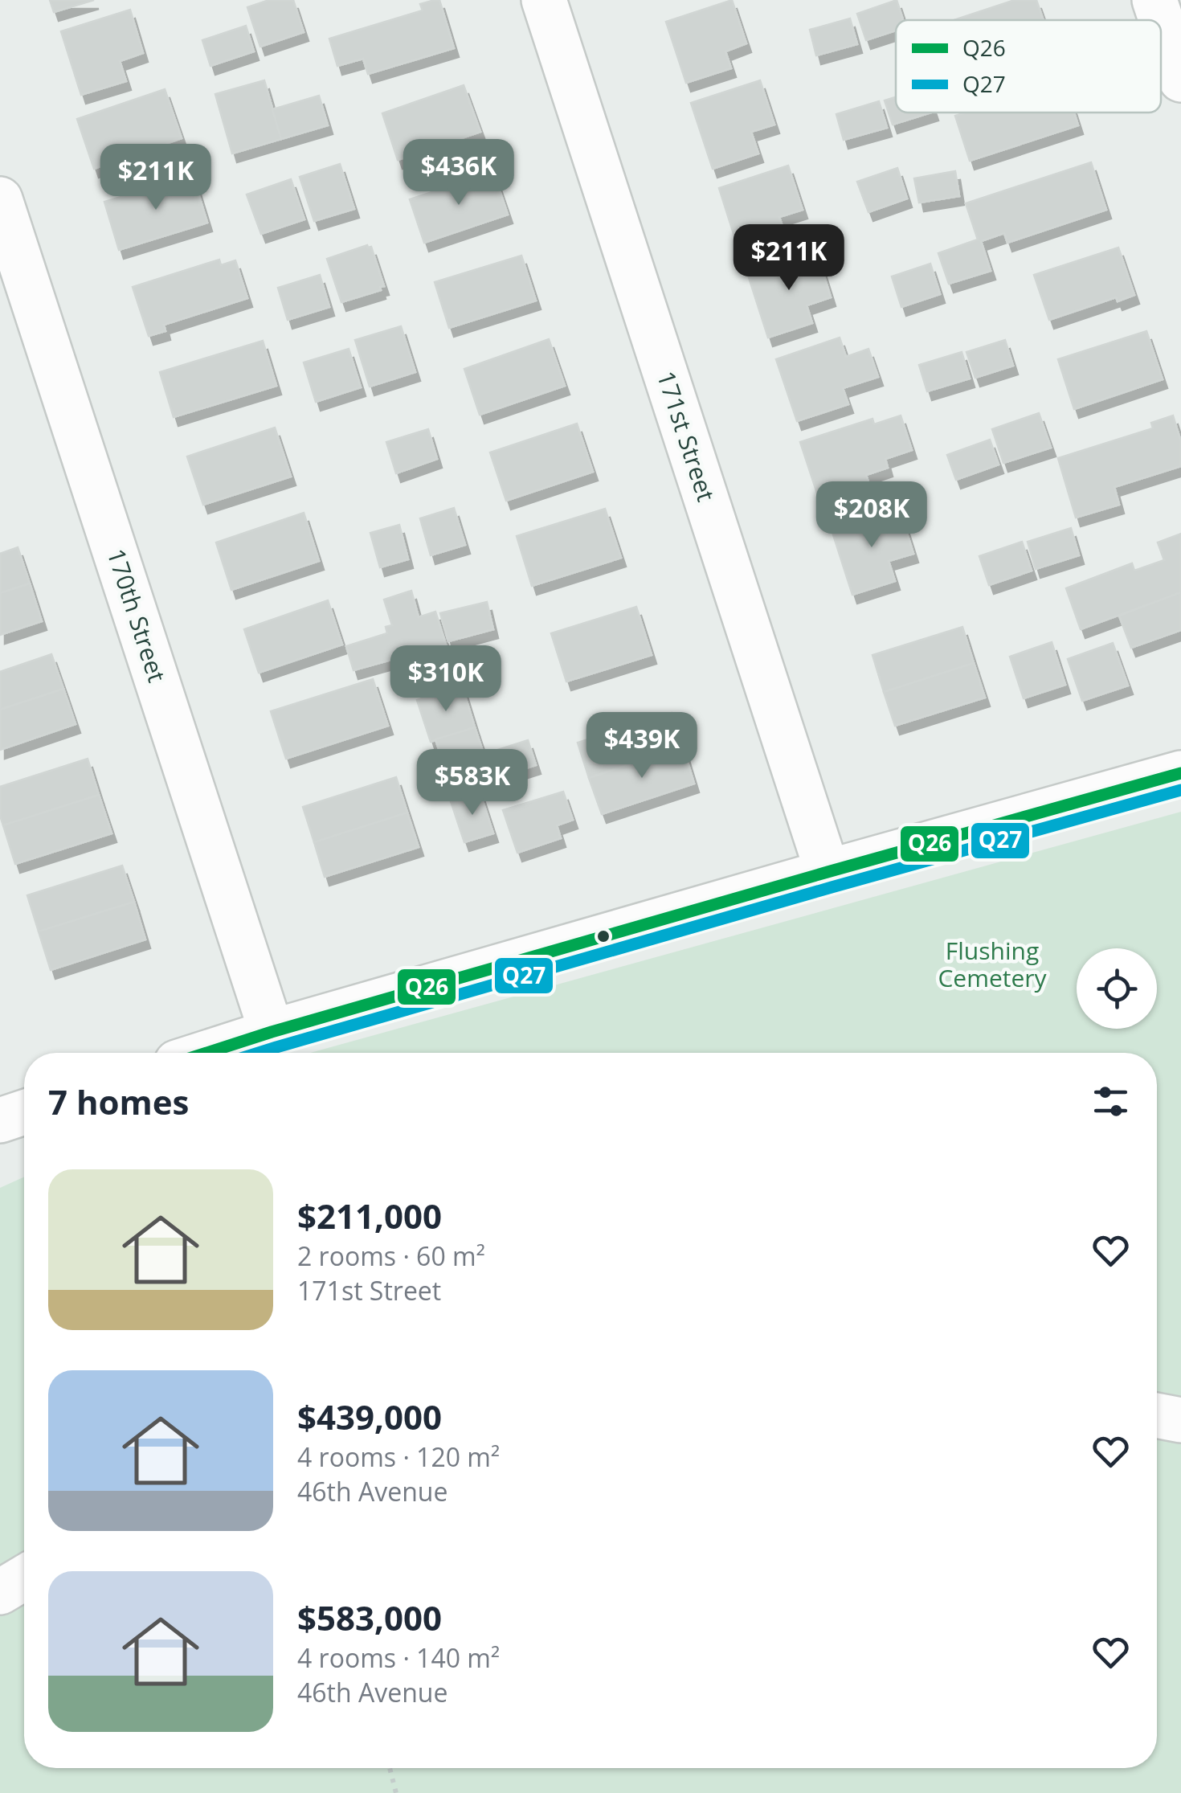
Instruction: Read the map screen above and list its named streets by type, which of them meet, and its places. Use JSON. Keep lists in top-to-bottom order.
{
  "streets": {
    "street": ["171st Street", "170th Street"]
  },
  "parks": ["Flushing Cemetery"],
  "lines": ["transit line Q26", "transit line Q27"],
  "legend": ["Q26", "Q27"],
  "page": {
    "price": [
      "$436K",
      "$211K",
      "$211K",
      "$208K",
      "$310K",
      "$439K",
      "$583K"
    ],
    "heading": "7 homes",
    "list": [
      {
        "name": "$211,000",
        "note": "2 rooms · 60 m² · 171st Street"
      },
      {
        "name": "$439,000",
        "note": "4 rooms · 120 m² · 46th Avenue"
      },
      {
        "name": "$583,000",
        "note": "4 rooms · 140 m² · 46th Avenue"
      }
    ]
  }
}
